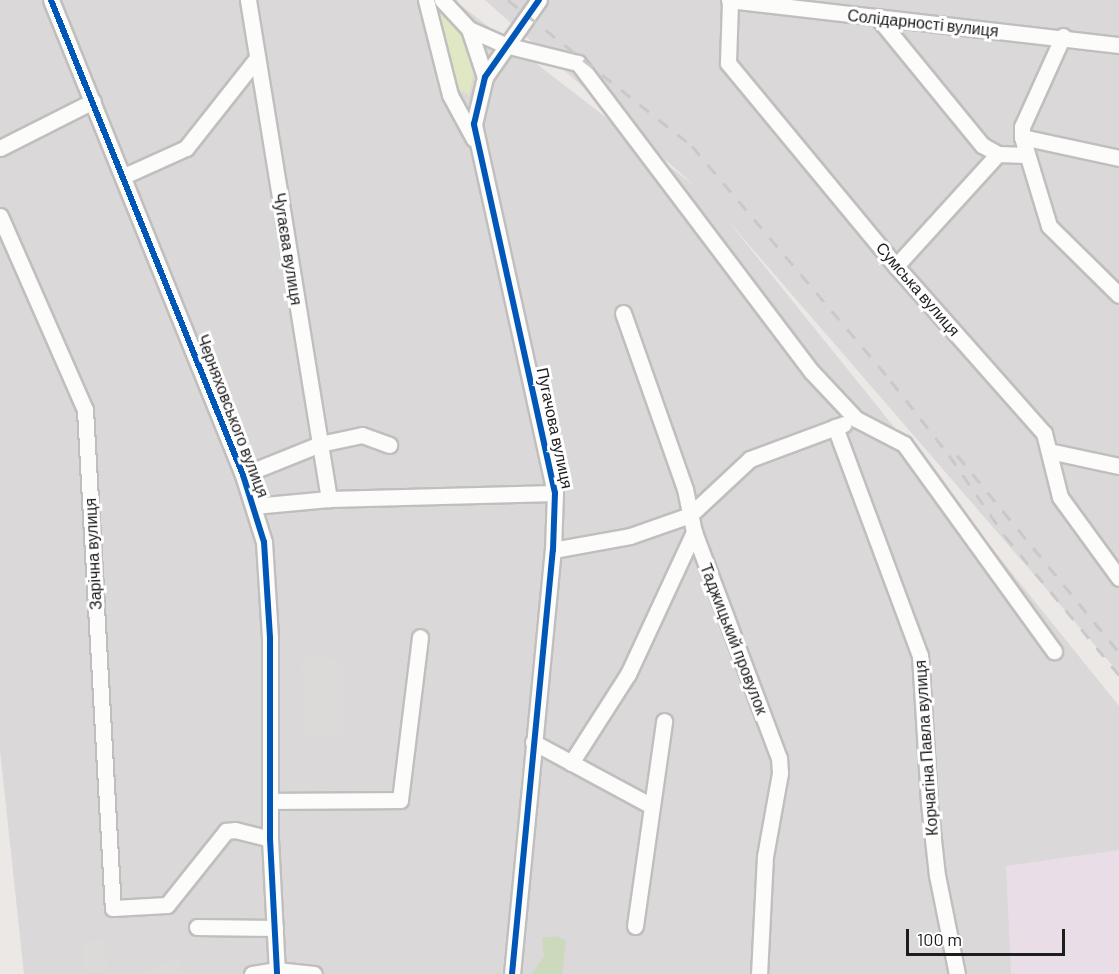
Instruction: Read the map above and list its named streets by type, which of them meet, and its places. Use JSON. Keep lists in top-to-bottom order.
{
  "streets": {
    "street": [
      "Солідарності вулиця",
      "Чугаєва вулиця",
      "Сумська вулиця",
      "Черняховського вулиця",
      "Пугачова вулиця",
      "Зарічна вулиця",
      "Таджицький провулок",
      "Корчагіна Павла вулиця"
    ]
  },
  "crossings": [
    ["Солідарності вулиця", "Сумська вулиця"],
    ["Черняховського вулиця", "Зарічна вулиця"]
  ],
  "scale_bar": "100 m"
}
